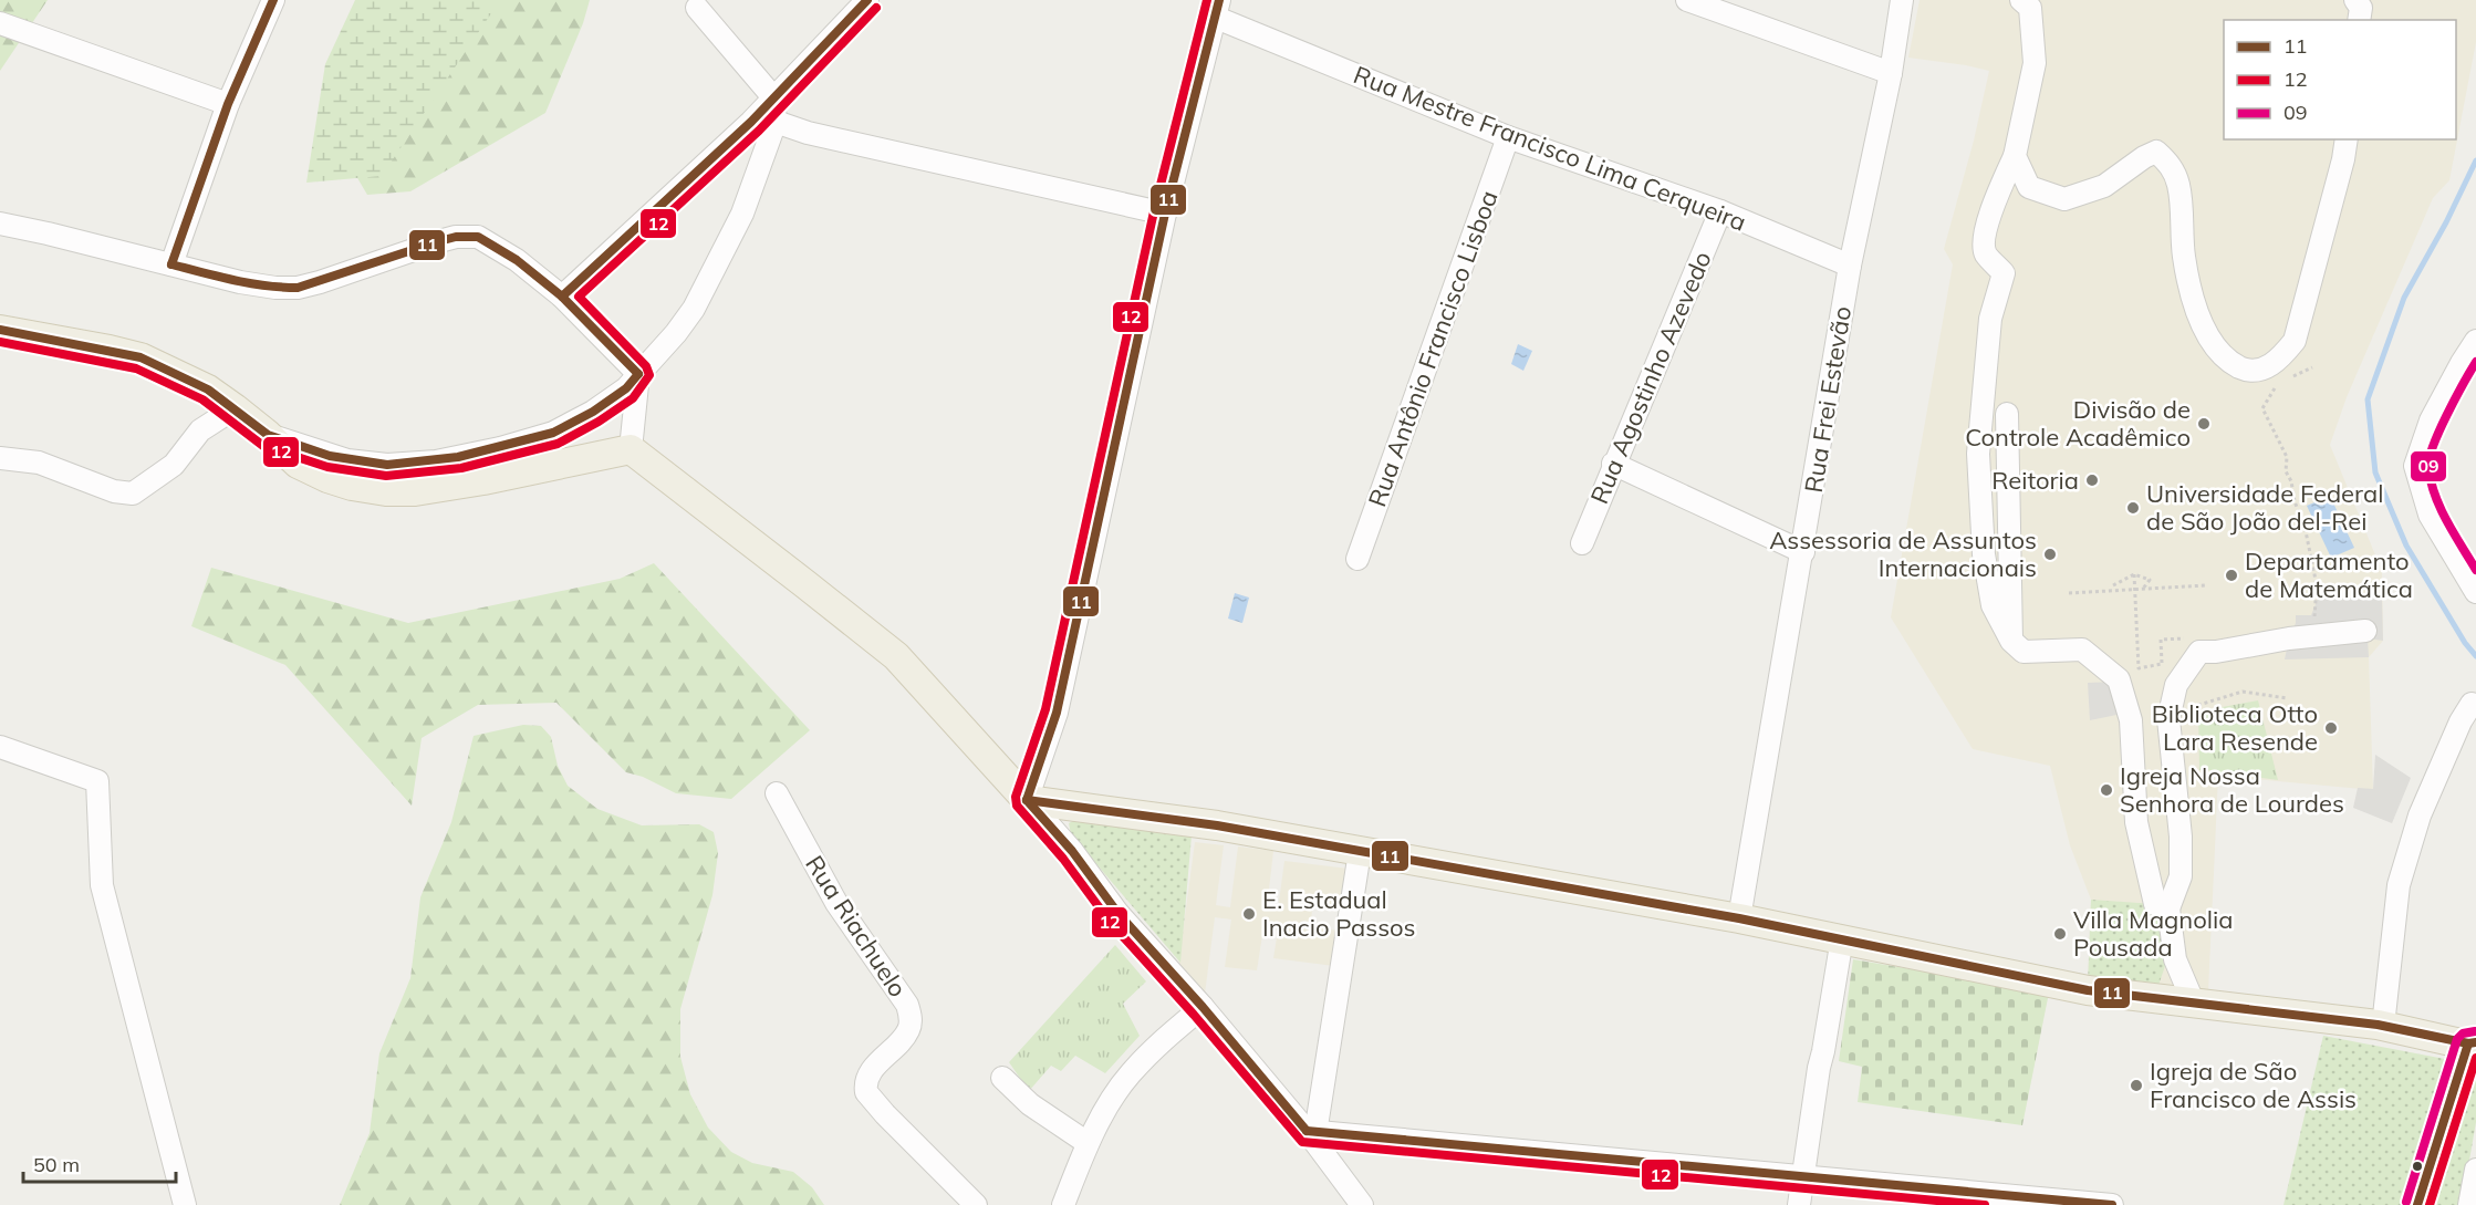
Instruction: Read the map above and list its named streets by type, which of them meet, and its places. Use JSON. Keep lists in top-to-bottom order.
{
  "streets": {
    "street": [
      "Rua Mestre Francisco Lima Cerqueira",
      "Rua Antônio Francisco Lisboa",
      "Rua Agostinho Azevedo",
      "Rua Frei Estevão",
      "Rua Riachuelo"
    ]
  },
  "crossings": [
    ["Rua Mestre Francisco Lima Cerqueira", "Rua Antônio Francisco Lisboa"],
    ["Rua Mestre Francisco Lima Cerqueira", "Rua Agostinho Azevedo"],
    ["Rua Mestre Francisco Lima Cerqueira", "Rua Frei Estevão"]
  ],
  "places": [
    "Divisão de Controle Acadêmico",
    "Reitoria",
    "Universidade Federal de São João del-Rei",
    "Assessoria de Assuntos Internacionais",
    "Departamento de Matemática",
    "Biblioteca Otto Lara Resende",
    "Igreja Nossa Senhora de Lourdes",
    "E. Estadual Inacio Passos",
    "Villa Magnolia Pousada",
    "Igreja de São Francisco de Assis"
  ],
  "lines": ["transit line 11", "transit line 12", "transit line 09"],
  "legend": ["11", "12", "09"],
  "scale_bar": "50 m"
}
